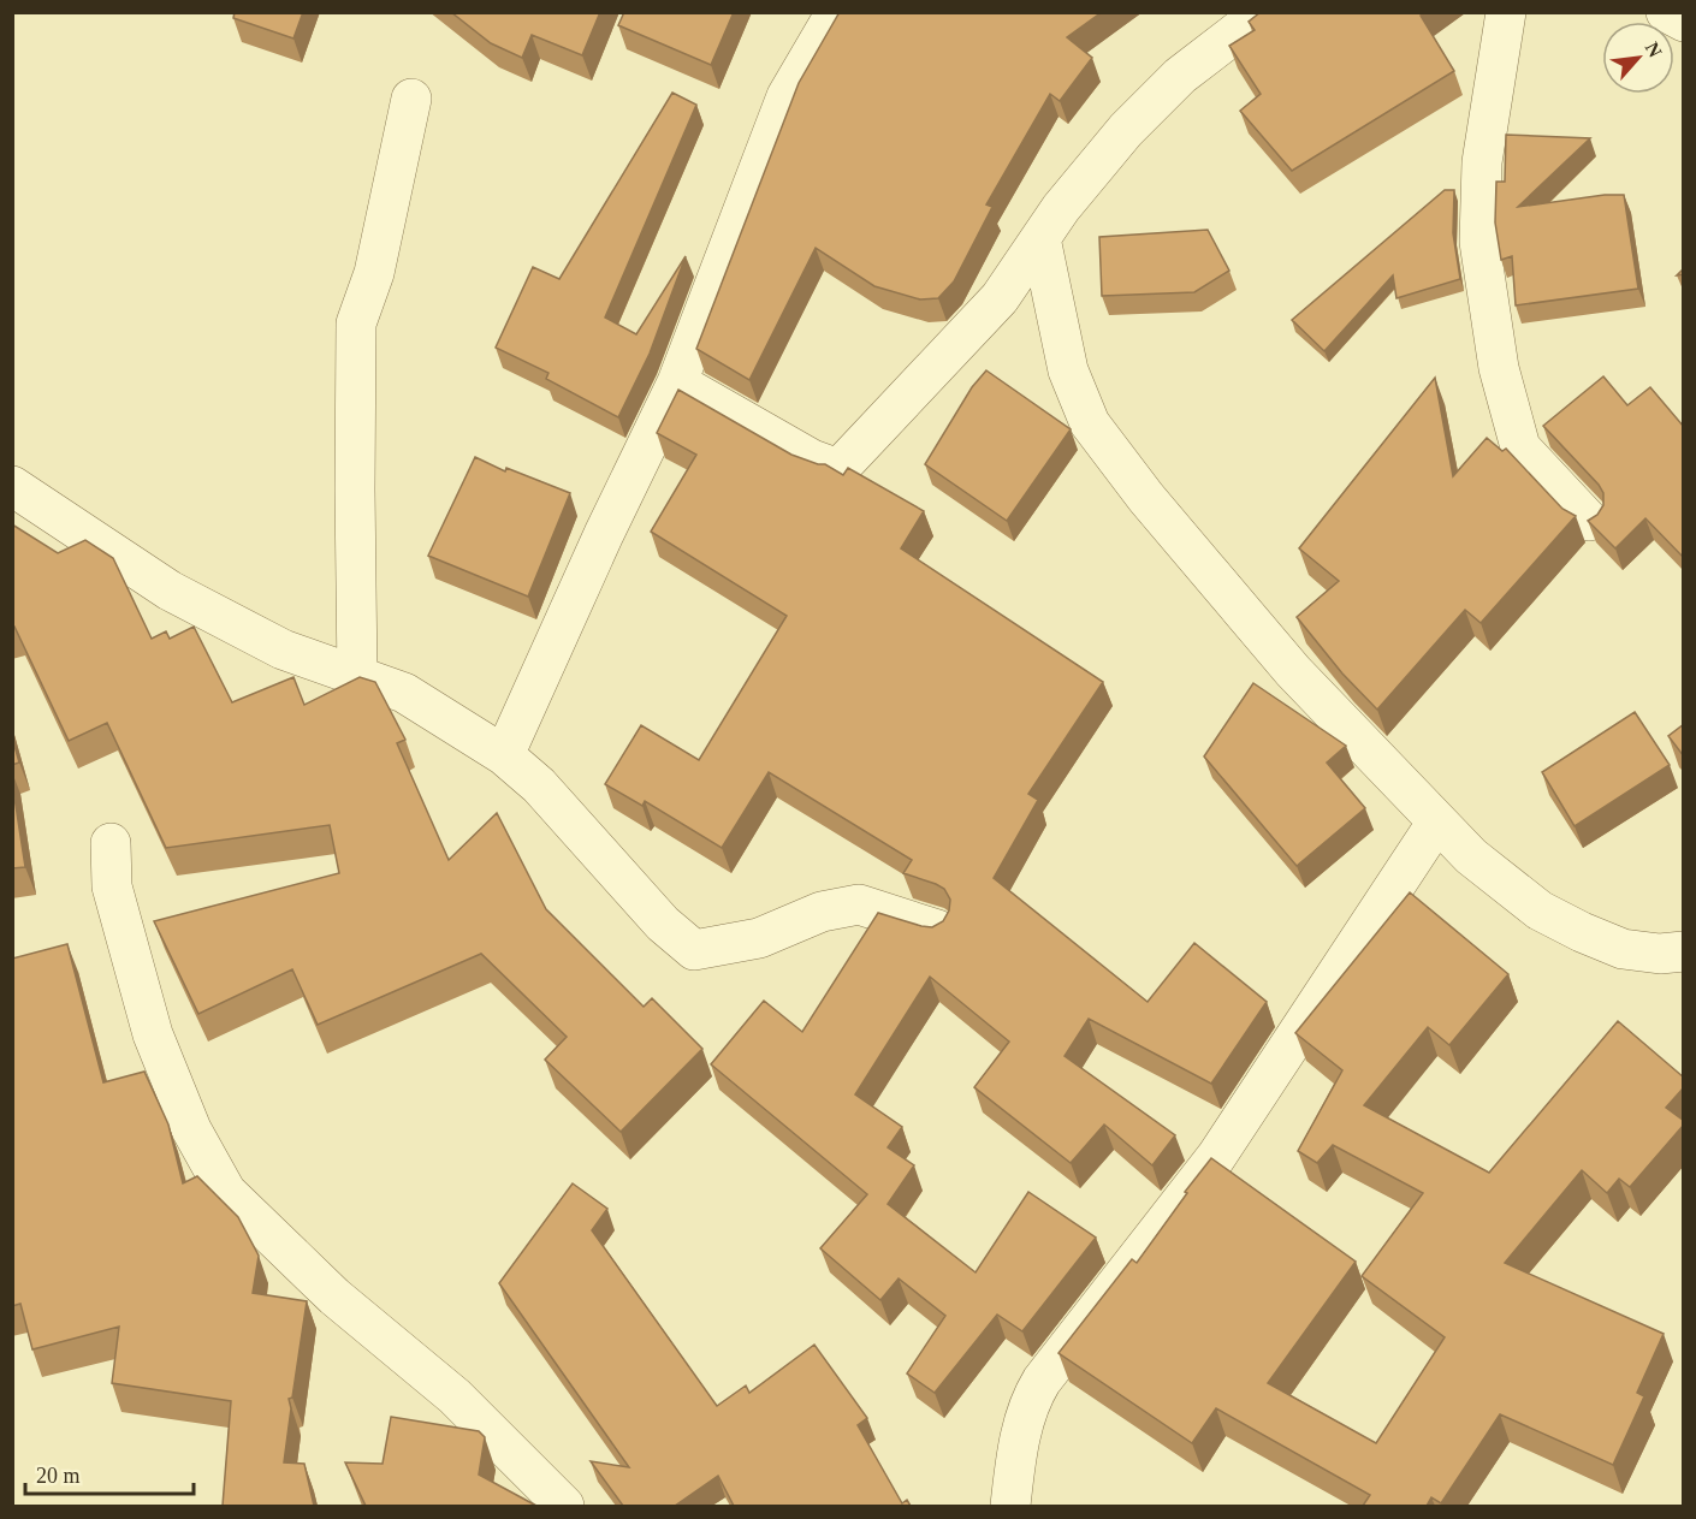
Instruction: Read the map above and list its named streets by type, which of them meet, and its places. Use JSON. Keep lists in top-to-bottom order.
{
  "scale_bar": "20 m",
  "north": "top right"
}
